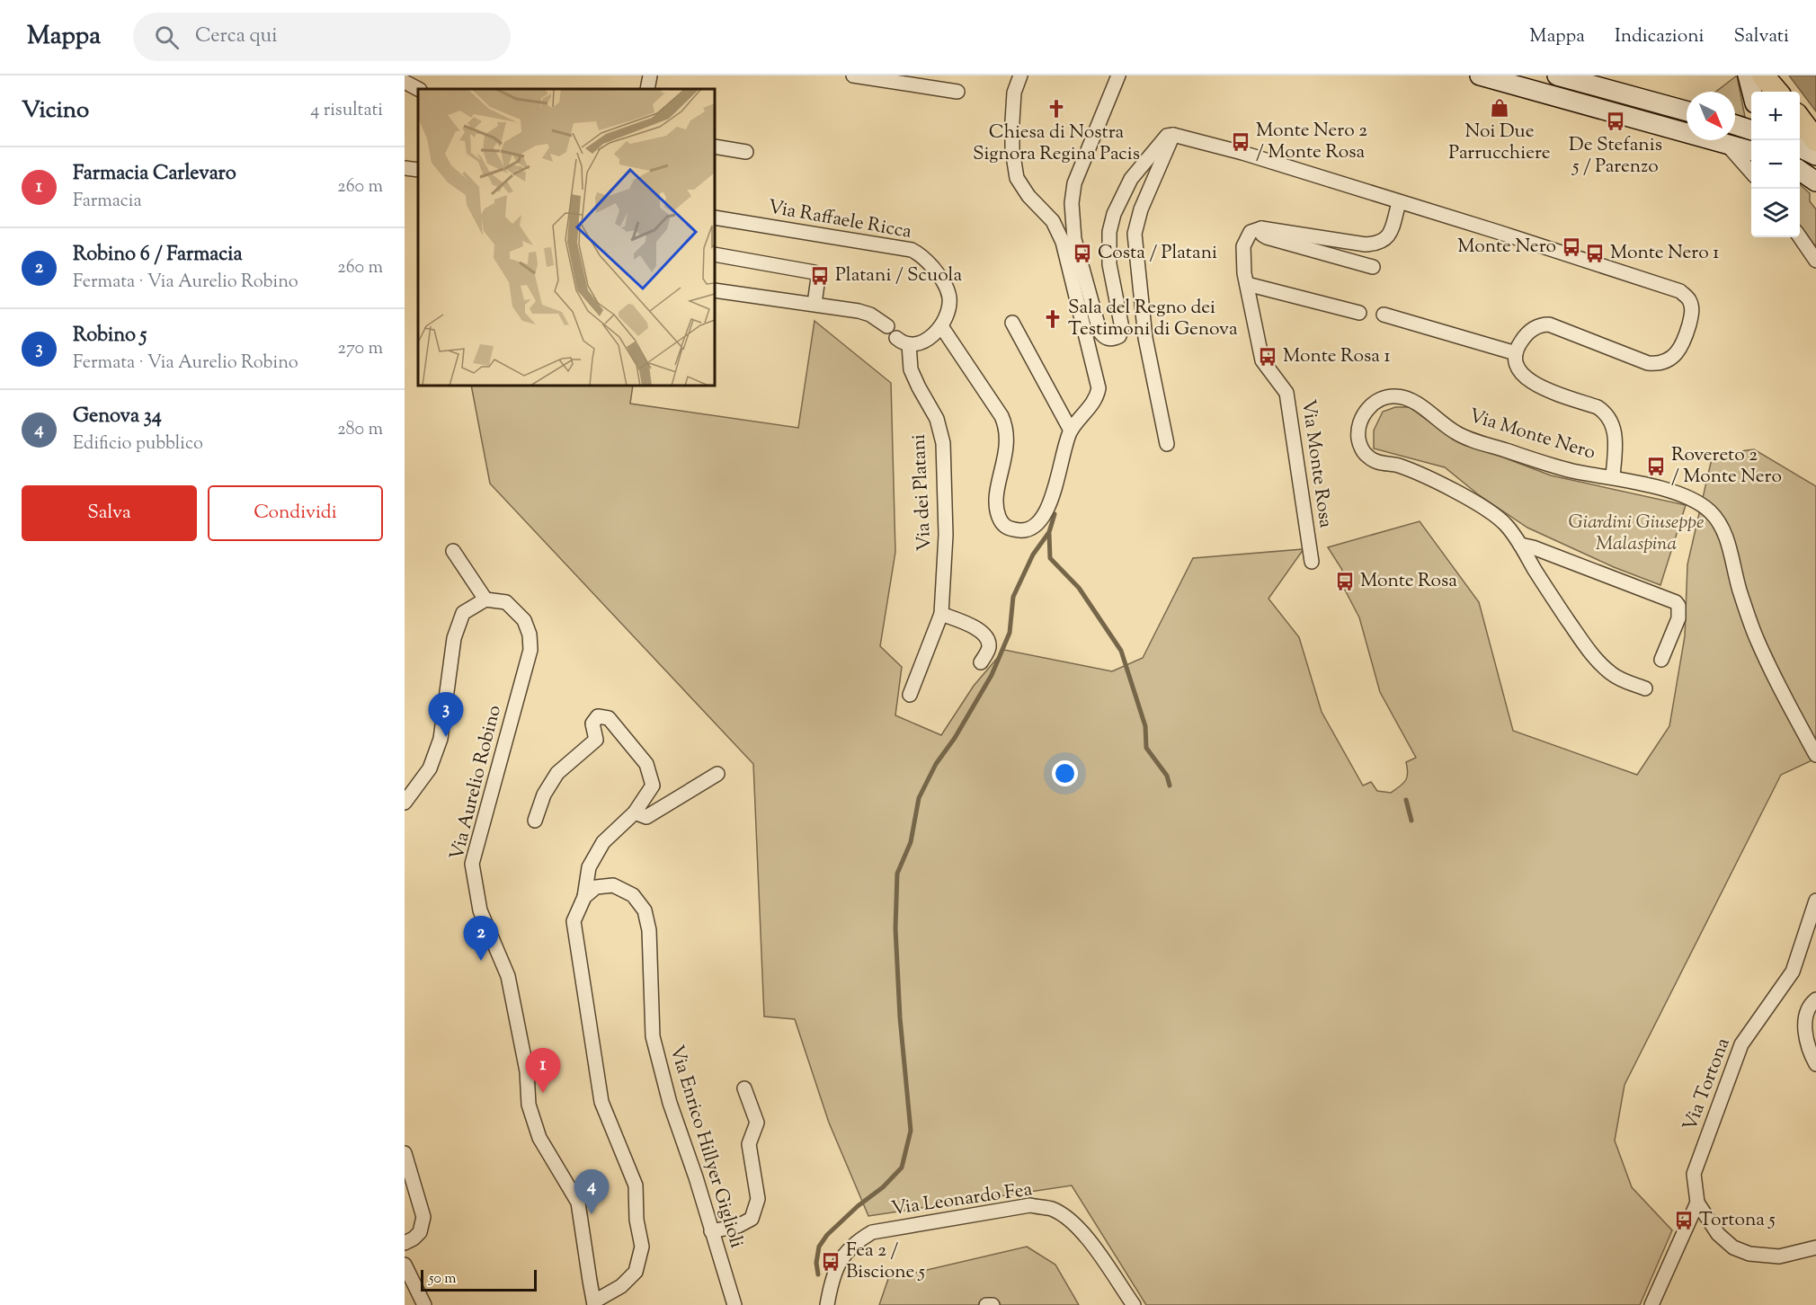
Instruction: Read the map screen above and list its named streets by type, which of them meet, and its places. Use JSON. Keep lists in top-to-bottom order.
{
  "streets": {
    "street": [
      "Via Raffaele Ricca",
      "Via Monte Nero",
      "Via Monte Rosa",
      "Via dei Platani",
      "Via Aurelio Robino",
      "Via Tortona",
      "Via Enrico Hillyer Giglioli",
      "Via Leonardo Fea"
    ]
  },
  "parks": ["Giardini Giuseppe Malaspina"],
  "places": {
    "shop": ["Noi Due Parrucchiere"],
    "church": ["Chiesa di Nostra Signora Regina Pacis", "Sala del Regno dei Testimoni di Genova"],
    "bus stop": [
      "De Stefanis 5 / Parenzo",
      "Monte Nero 2 / Monte Rosa",
      "Monte Nero",
      "Costa / Platani",
      "Monte Nero 1",
      "Platani / Scuola",
      "Monte Rosa 1",
      "Rovereto 2 / Monte Nero",
      "Monte Rosa",
      "Tortona 5",
      "Fea 2 / Biscione 5"
    ]
  },
  "scale_bar": "50 m",
  "north": "bottom right",
  "page": {
    "header": "Mappa",
    "search": "Cerca qui",
    "nav": ["Mappa", "Indicazioni", "Salvati"],
    "heading": ["Vicino", "4 risultati"],
    "map_buttons": ["+", "−"],
    "list": [
      {
        "mark": "1",
        "name": "Farmacia Carlevaro",
        "note": "Farmacia",
        "value": "260 m"
      },
      {
        "mark": "2",
        "name": "Robino 6 / Farmacia",
        "note": "Fermata · Via Aurelio Robino",
        "value": "260 m"
      },
      {
        "mark": "3",
        "name": "Robino 5",
        "note": "Fermata · Via Aurelio Robino",
        "value": "270 m"
      },
      {
        "mark": "4",
        "name": "Genova 34",
        "note": "Edificio pubblico",
        "value": "280 m"
      }
    ],
    "buttons": ["Salva", "Condividi"],
    "pins": [
      "3",
      "2",
      "1",
      "4"
    ],
    "scale": "50 m"
  }
}
